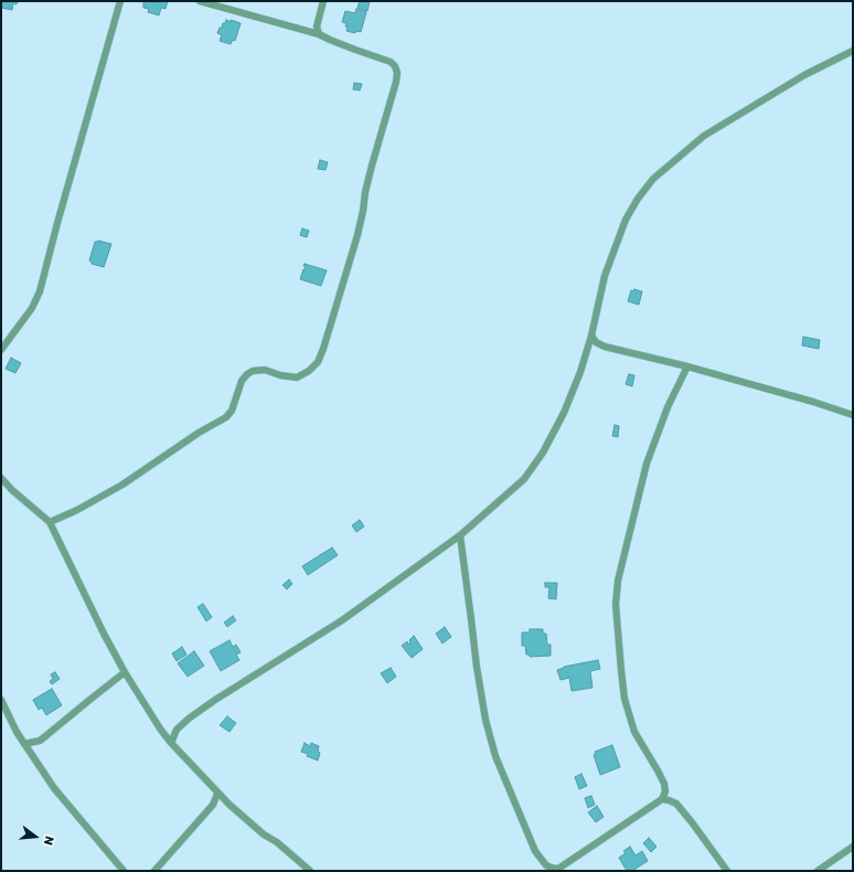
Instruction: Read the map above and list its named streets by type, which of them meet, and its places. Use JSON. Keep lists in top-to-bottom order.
{
  "north": "right"
}
